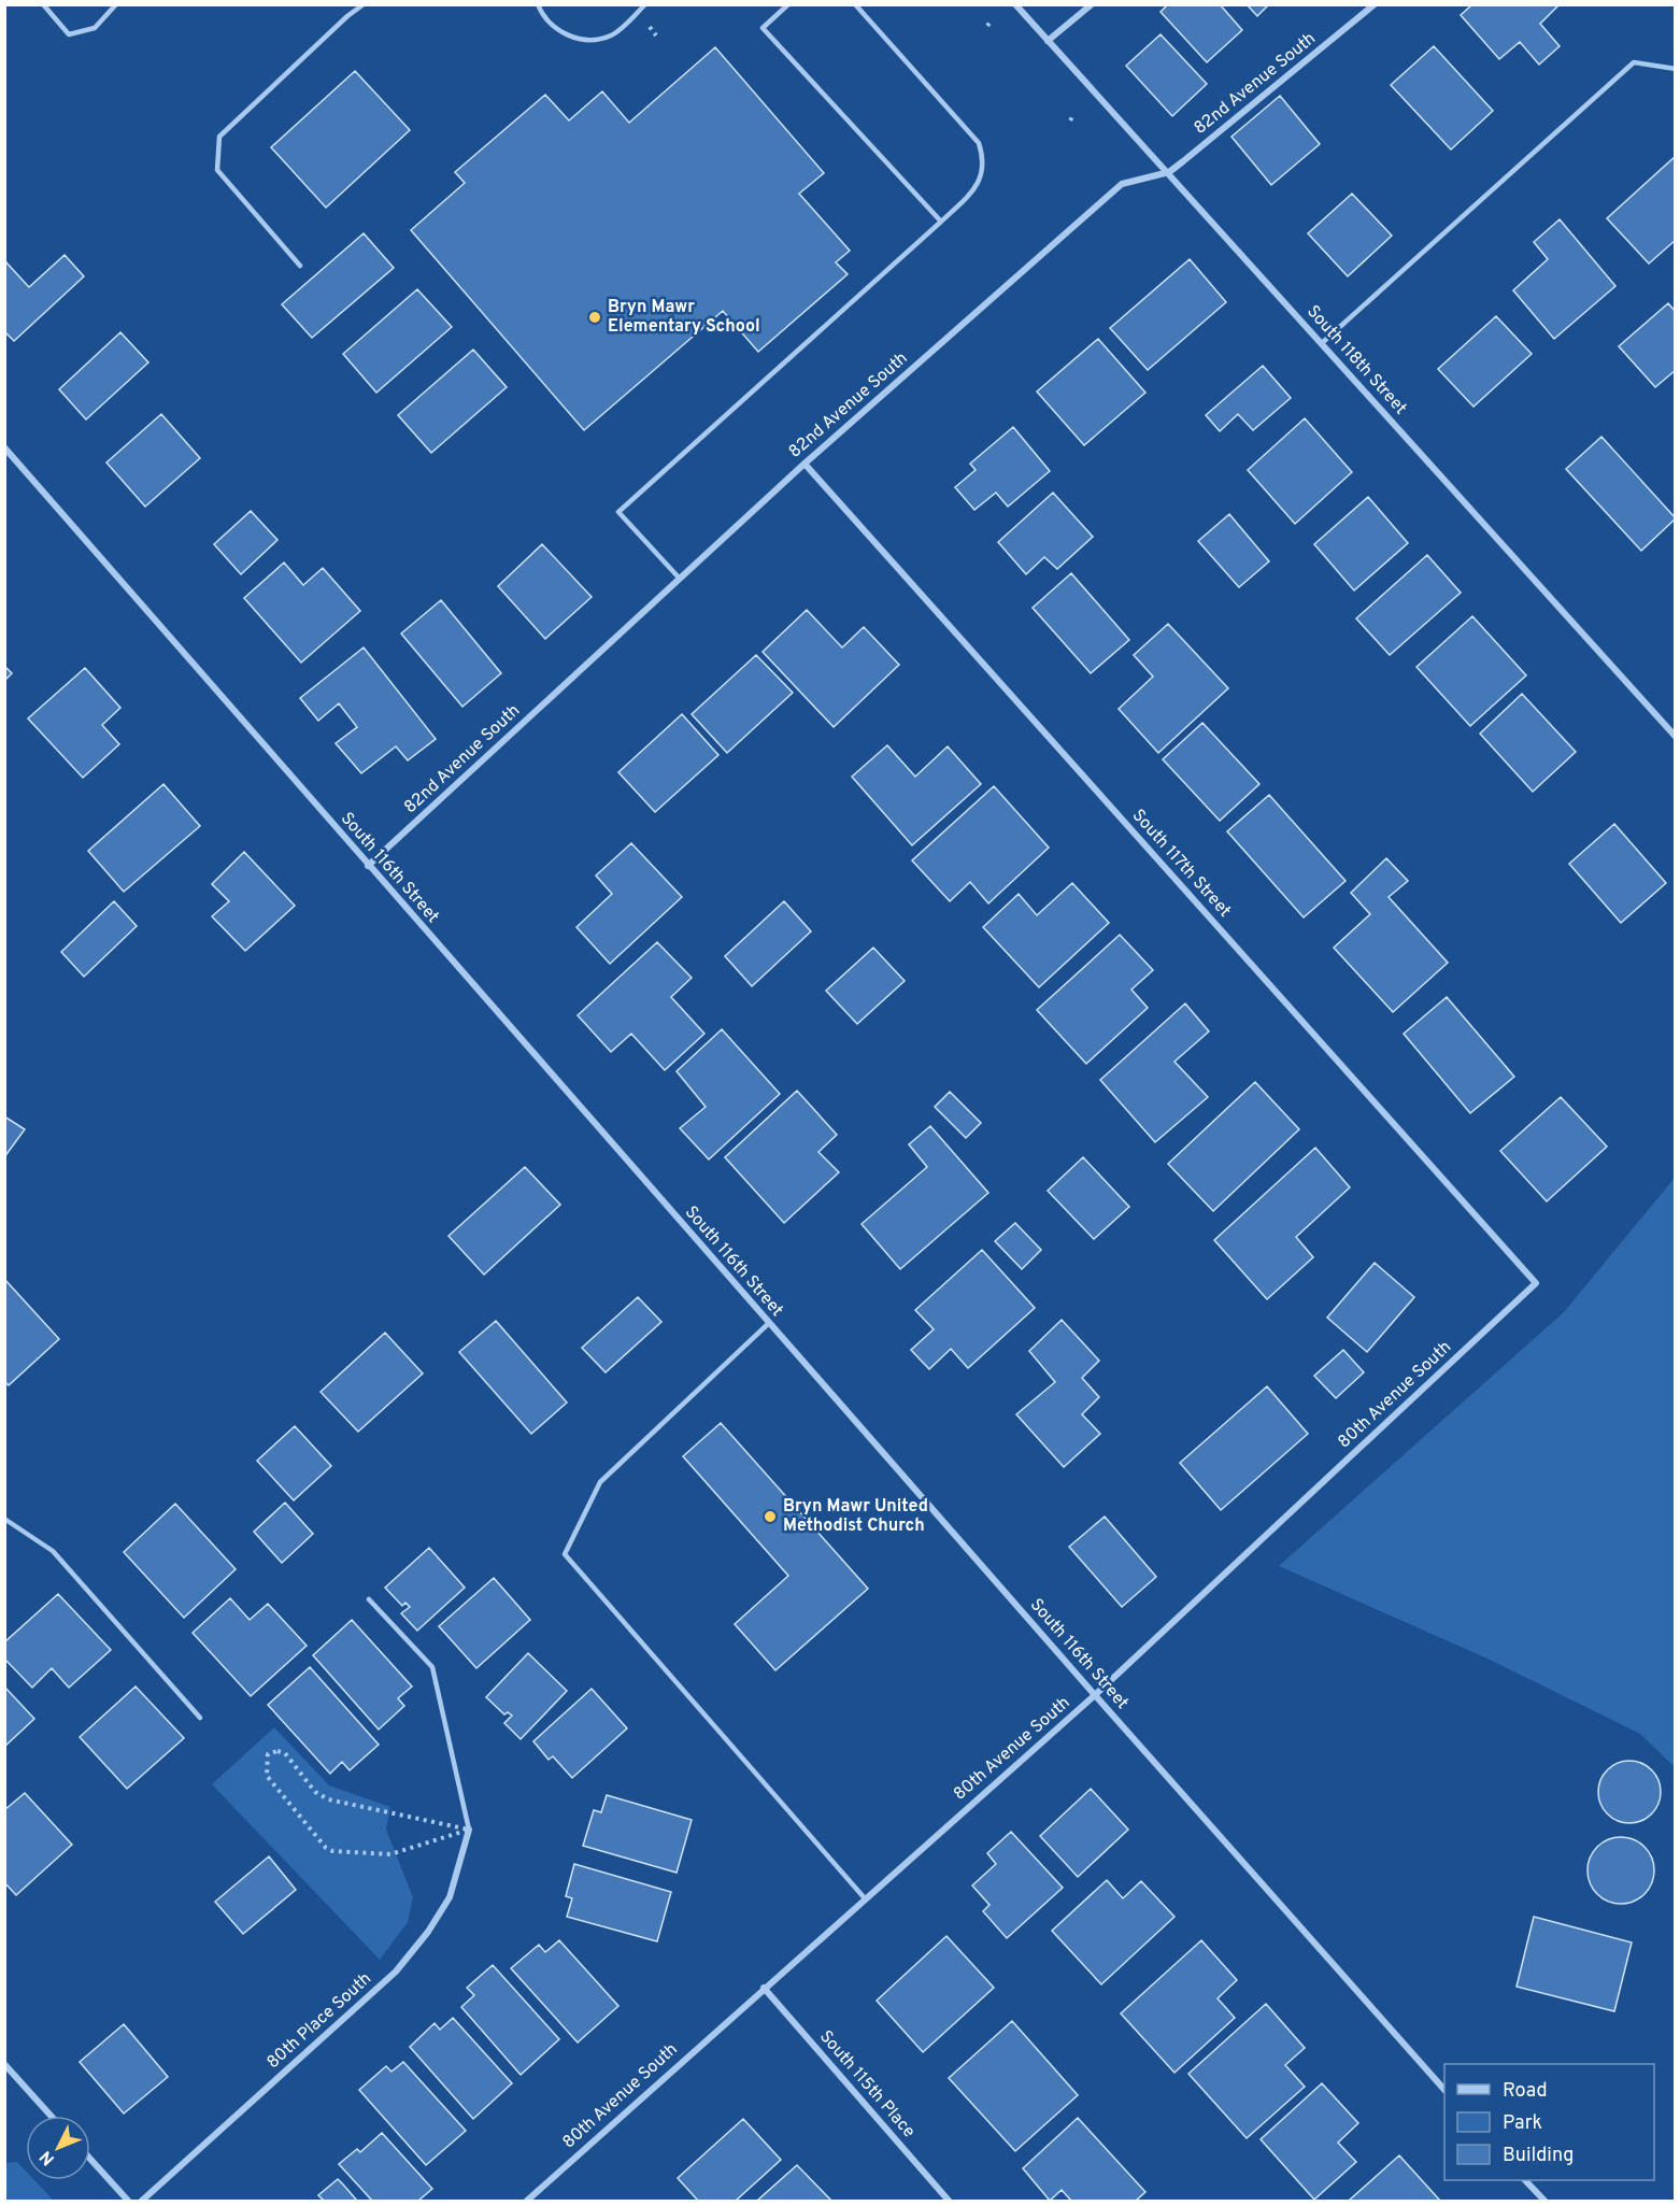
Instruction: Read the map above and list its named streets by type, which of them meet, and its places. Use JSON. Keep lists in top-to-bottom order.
{
  "streets": {
    "street": [
      "82nd Avenue South",
      "South 118th Street",
      "South 117th Street",
      "South 116th Street",
      "80th Avenue South",
      "80th Place South",
      "South 115th Place"
    ]
  },
  "crossings": [
    ["82nd Avenue South", "South 118th Street"],
    ["82nd Avenue South", "South 117th Street"],
    ["82nd Avenue South", "South 116th Street"],
    ["South 117th Street", "80th Avenue South"],
    ["South 116th Street", "80th Avenue South"],
    ["80th Avenue South", "South 115th Place"]
  ],
  "places": ["Bryn Mawr Elementary School", "Bryn Mawr United Methodist Church"],
  "legend": ["Road", "Park", "Building"],
  "north": "bottom left"
}
